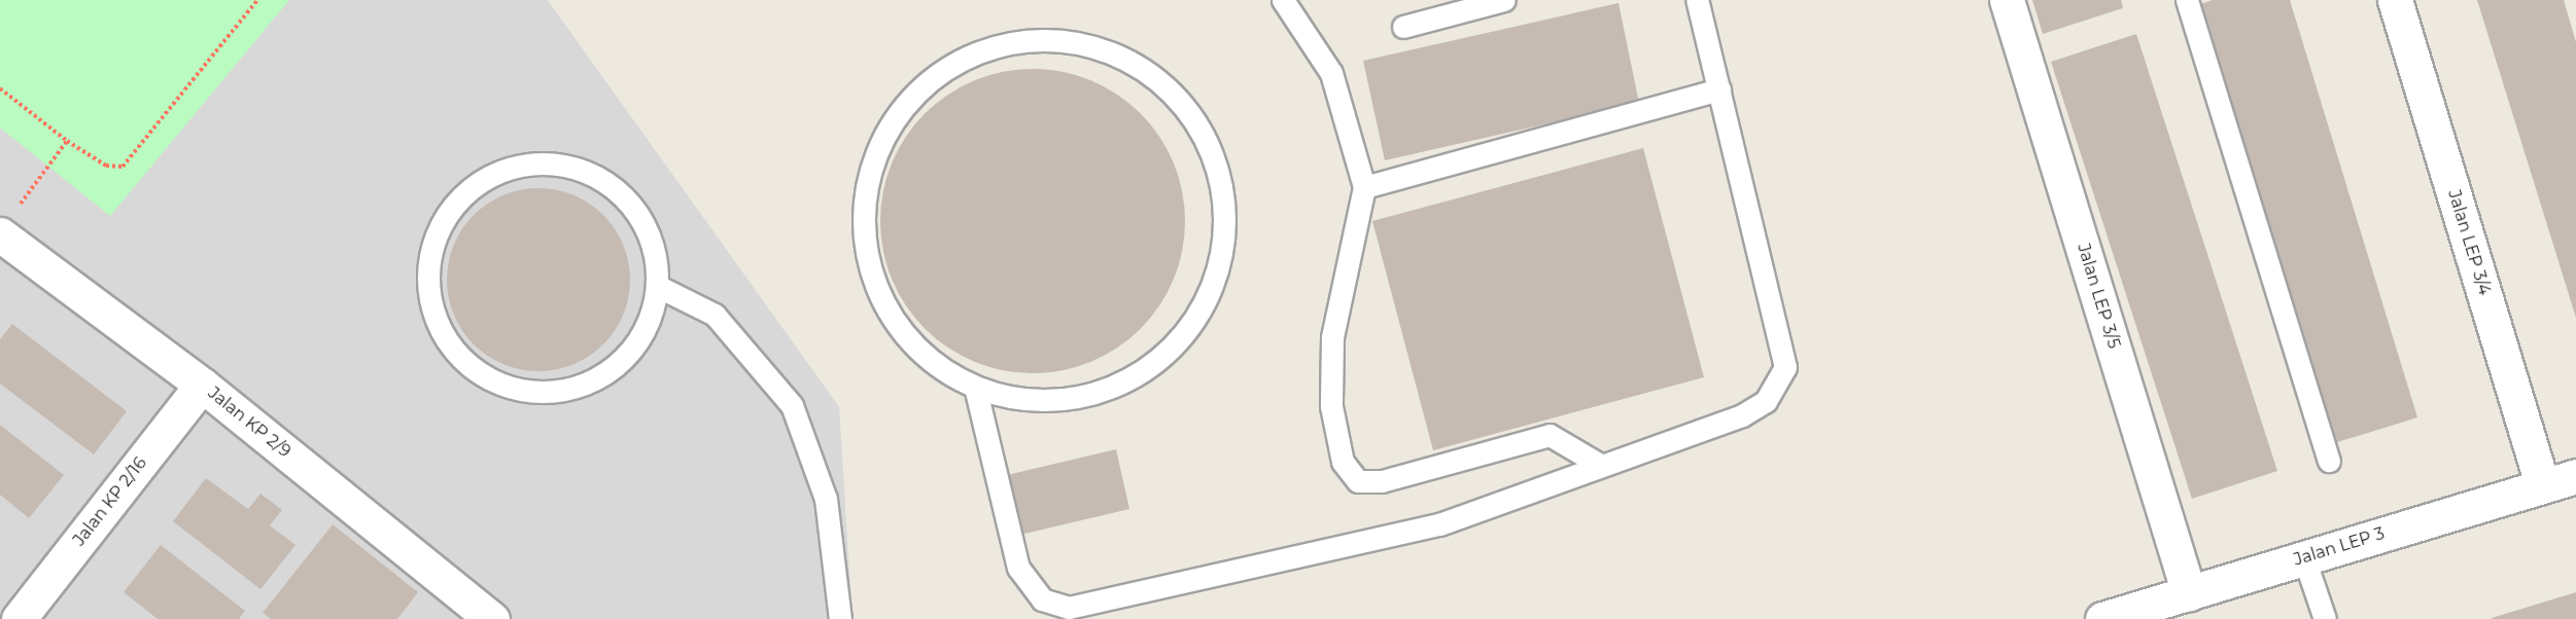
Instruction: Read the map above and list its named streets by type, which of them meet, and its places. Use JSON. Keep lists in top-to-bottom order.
{
  "streets": {
    "street": [
      "Jalan LEP 3/4",
      "Jalan LEP 3/5",
      "Jalan KP 2/9",
      "Jalan KP 2/16",
      "Jalan LEP 3"
    ]
  },
  "crossings": [
    ["Jalan LEP 3/4", "Jalan LEP 3"],
    ["Jalan LEP 3/5", "Jalan LEP 3"],
    ["Jalan KP 2/9", "Jalan KP 2/16"]
  ]
}
